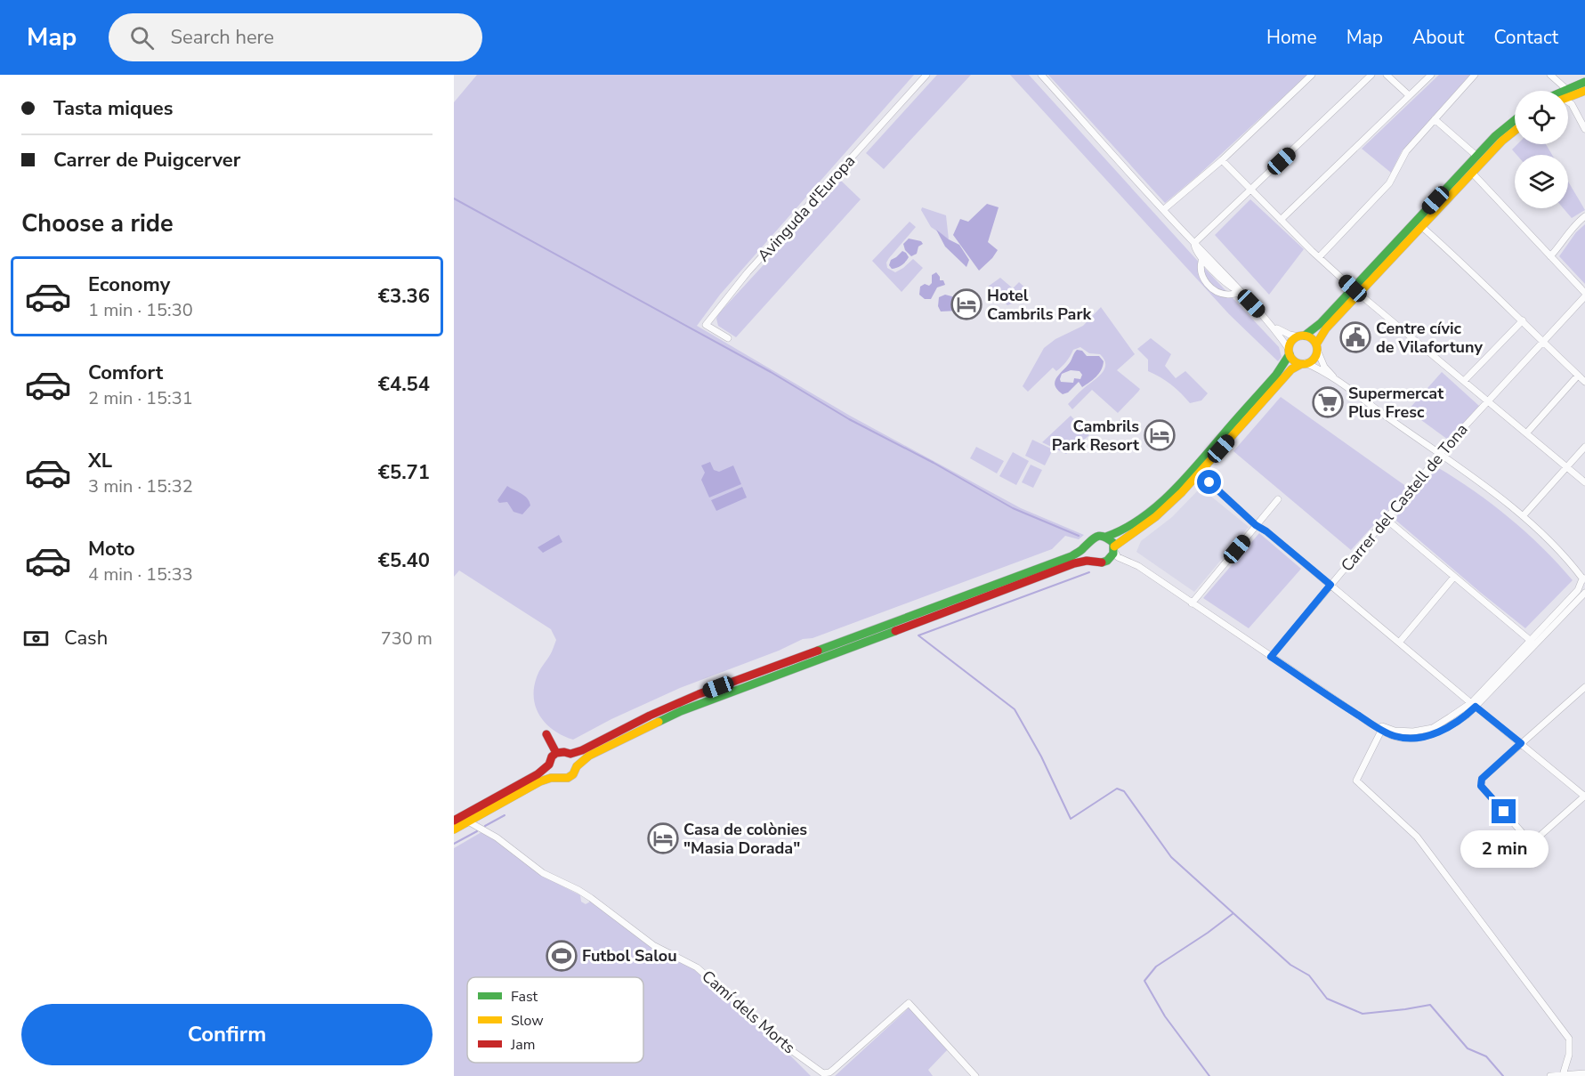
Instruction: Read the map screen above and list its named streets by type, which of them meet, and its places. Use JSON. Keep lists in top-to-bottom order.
{
  "streets": {
    "street": ["Avinguda d'Europa", "Carrer del Castell de Tona", "Camí dels Morts"]
  },
  "places": {
    "hotel": ["Hotel Cambrils Park", "Cambrils Park Resort", "Casa de colònies \"Masia Dorada\""],
    "public building": ["Centre cívic de Vilafortuny"],
    "supermarket": ["Supermercat Plus Fresc"],
    "sports": ["Futbol Salou"]
  },
  "legend": ["Fast", "Slow", "Jam"],
  "page": {
    "header": "Map",
    "search": "Search here",
    "nav": [
      "Home",
      "Map",
      "About",
      "Contact"
    ],
    "banner": ["Tasta miques", "Carrer de Puigcerver"],
    "heading": "Choose a ride",
    "list": [
      {
        "name": "Economy",
        "note": "1 min · 15:30",
        "value": "€3.36"
      },
      {
        "name": "Comfort",
        "note": "2 min · 15:31",
        "value": "€4.54"
      },
      {
        "name": "XL",
        "note": "3 min · 15:32",
        "value": "€5.71"
      },
      {
        "name": "Moto",
        "note": "4 min · 15:33",
        "value": "€5.40"
      }
    ],
    "pay": ["Cash", "730 m"],
    "bubble": "2 min",
    "buttons": "Confirm"
  }
}
